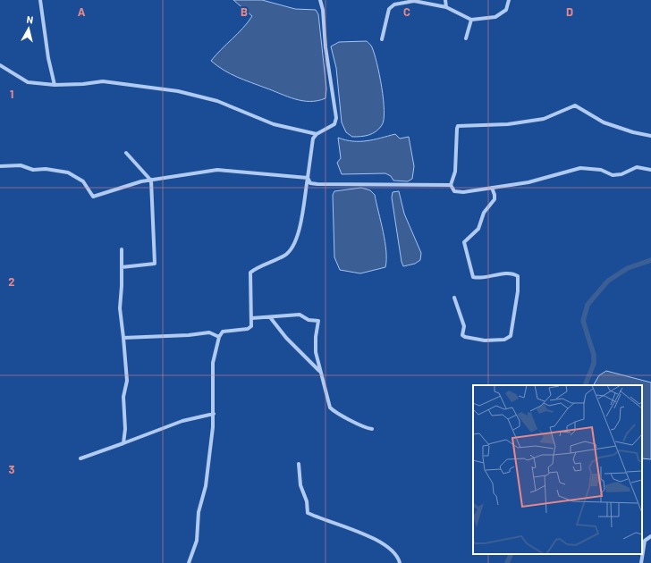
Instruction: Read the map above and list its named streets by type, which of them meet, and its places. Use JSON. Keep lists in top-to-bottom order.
{
  "north": "top",
  "grid": {
    "columns": [
      "A",
      "B",
      "C",
      "D"
    ],
    "rows": ["1", "2", "3"]
  }
}
